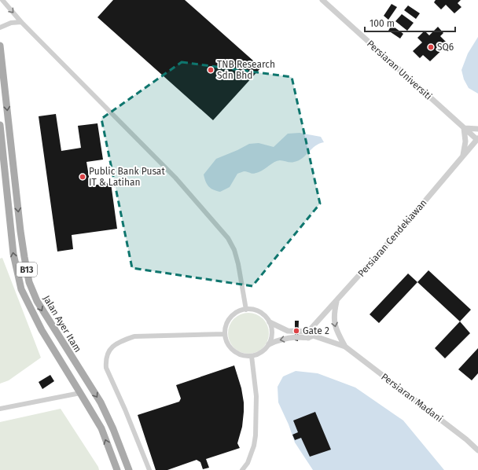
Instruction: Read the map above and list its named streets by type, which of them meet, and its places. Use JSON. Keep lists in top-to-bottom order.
{
  "streets": {
    "main road": ["B13", "Jalan Ayer Itam"],
    "street": ["Persiaran Universiti", "Persiaran Cendekiawan", "Persiaran Madani"]
  },
  "crossings": [
    ["Persiaran Universiti", "Persiaran Cendekiawan"]
  ],
  "places": [
    "SQ6",
    "TNB Research Sdn Bhd",
    "Public Bank Pusat IT & Latihan",
    "Gate 2"
  ],
  "scale_bar": "100 m"
}
